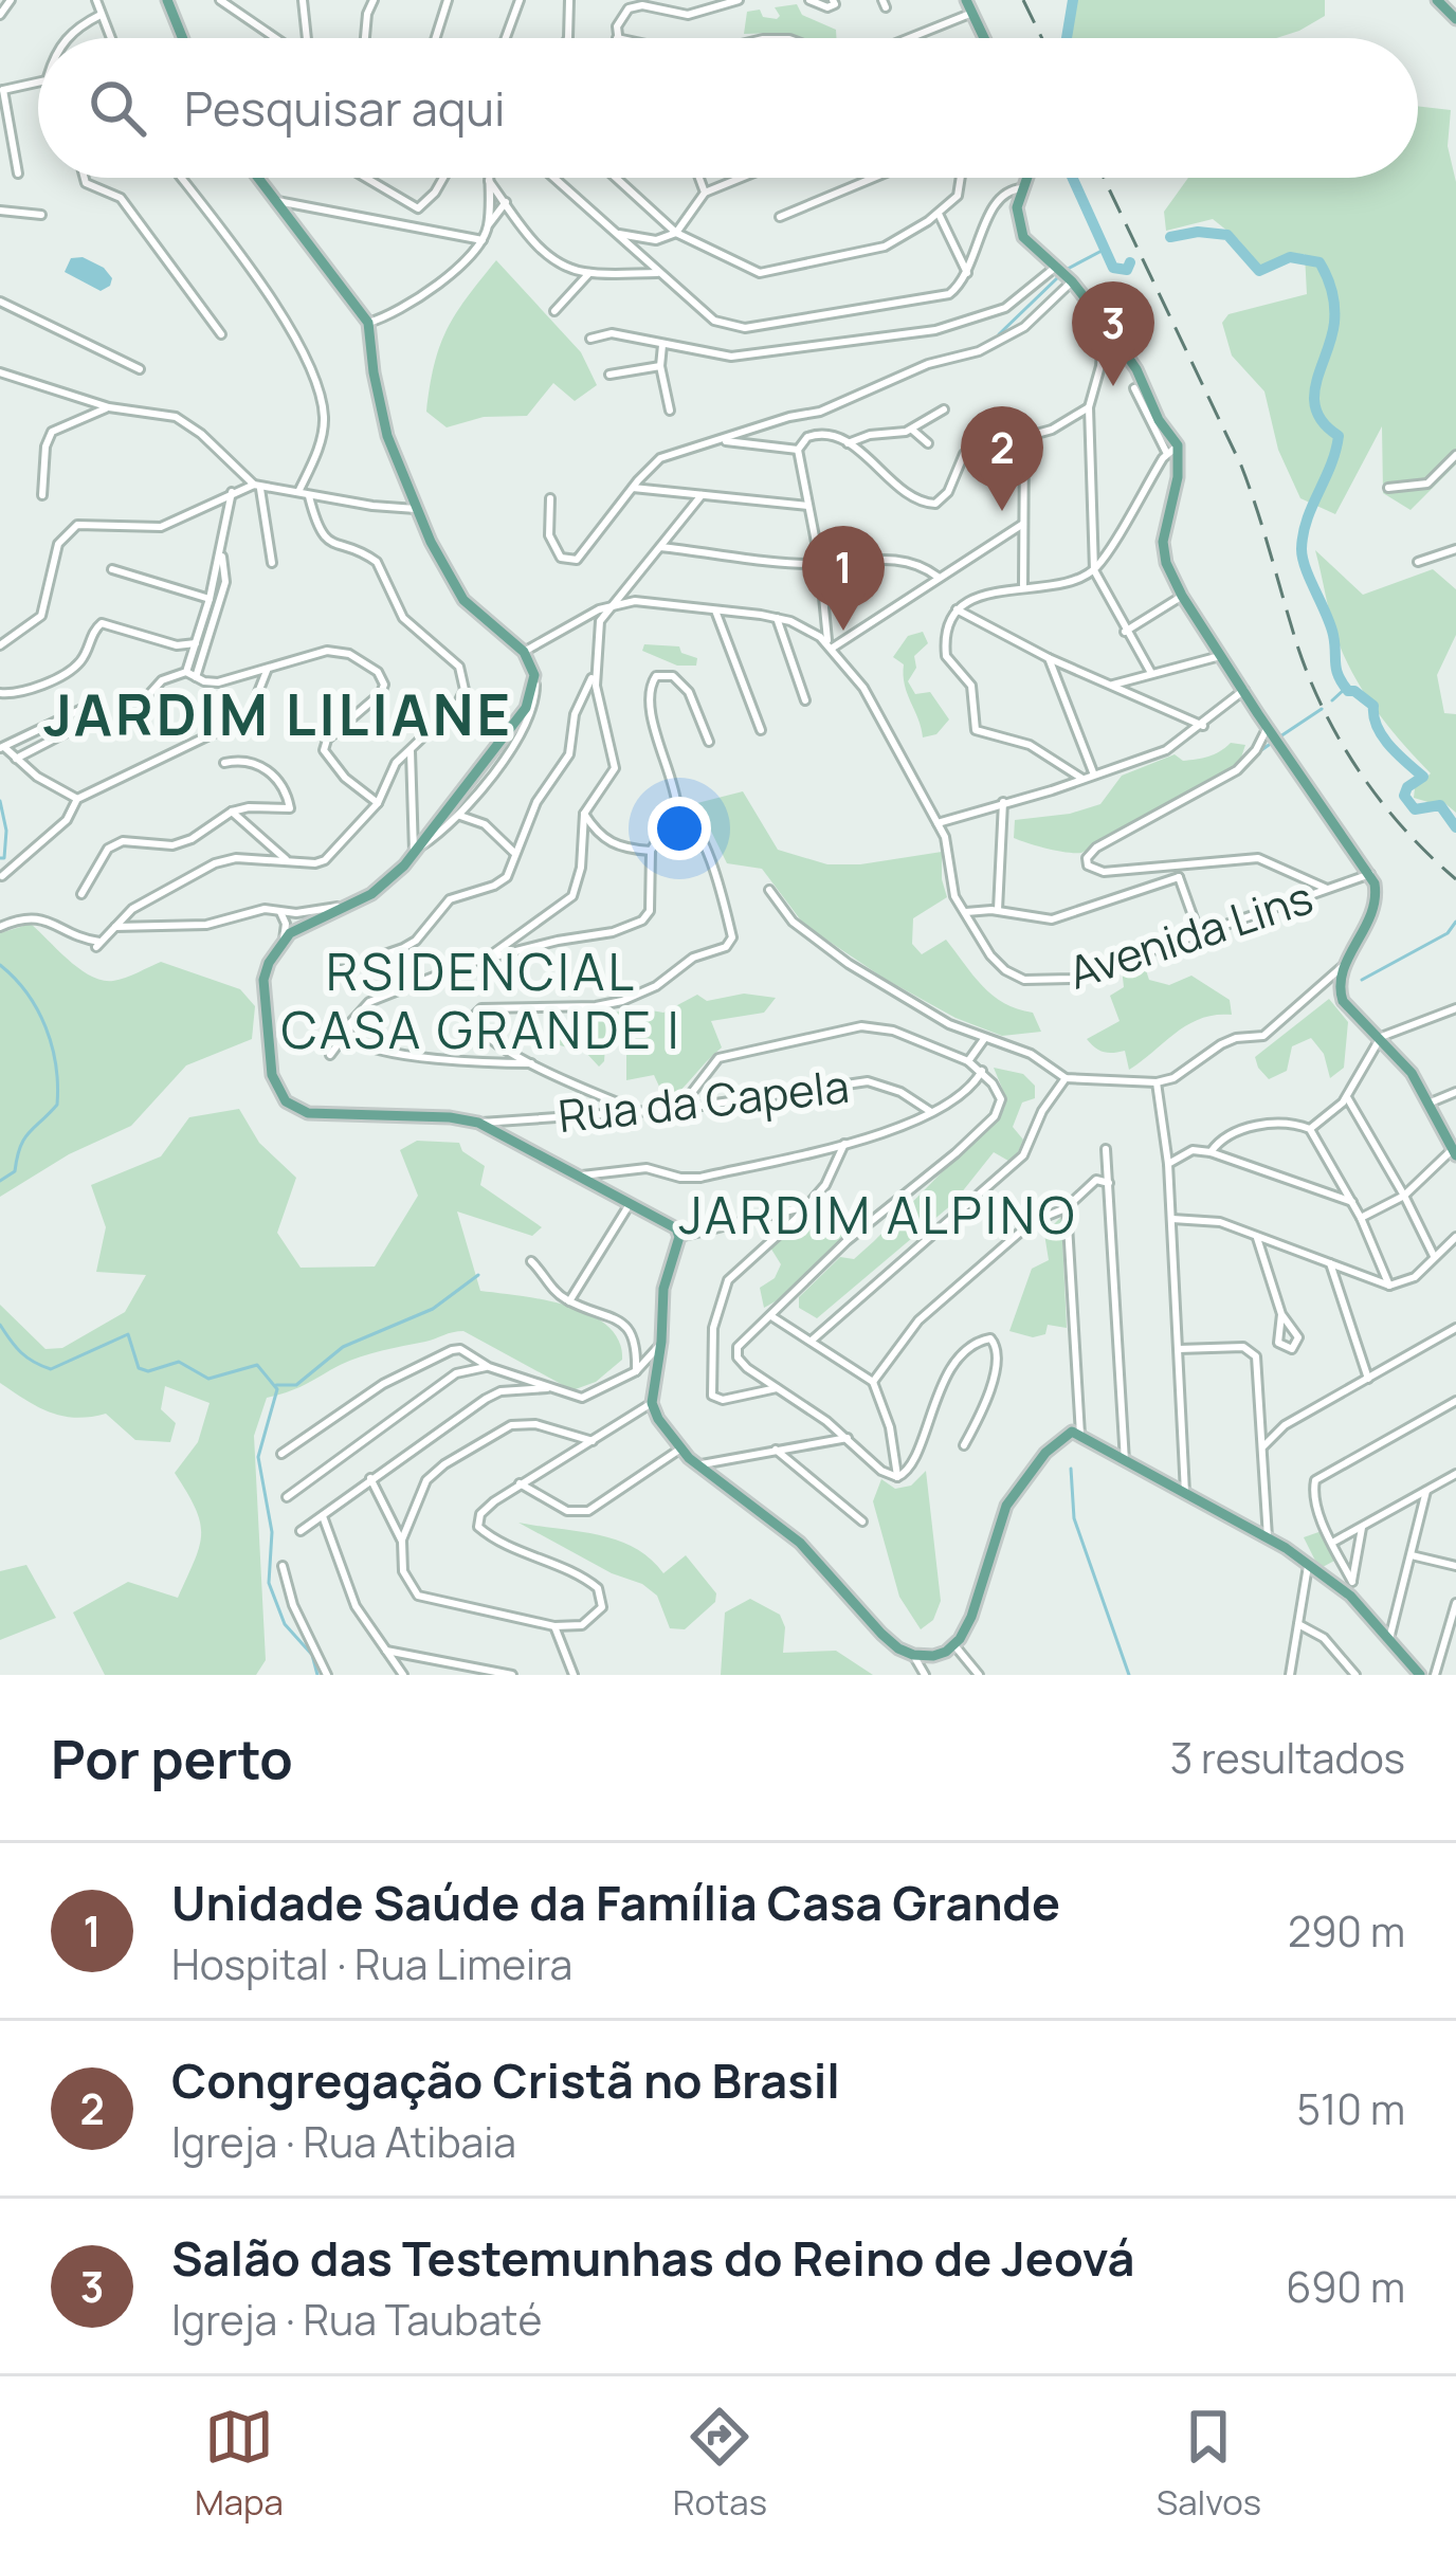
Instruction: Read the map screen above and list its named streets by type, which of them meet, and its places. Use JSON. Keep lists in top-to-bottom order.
{
  "streets": {
    "street": ["Avenida Lins", "Rua da Capela"]
  },
  "districts": ["JARDIM LILIANE", "RSIDENCIAL CASA GRANDE I", "JARDIM ALPINO"],
  "page": {
    "search": "Pesquisar aqui",
    "pins": ["3", "2", "1"],
    "heading": ["Por perto", "3 resultados"],
    "list": [
      {
        "mark": "1",
        "name": "Unidade Saúde da Família Casa Grande",
        "note": "Hospital · Rua Limeira",
        "value": "290 m"
      },
      {
        "mark": "2",
        "name": "Congregação Cristã no Brasil",
        "note": "Igreja · Rua Atibaia",
        "value": "510 m"
      },
      {
        "mark": "3",
        "name": "Salão das Testemunhas do Reino de Jeová",
        "note": "Igreja · Rua Taubaté",
        "value": "690 m"
      }
    ],
    "nav": ["Mapa", "Rotas", "Salvos"]
  }
}
